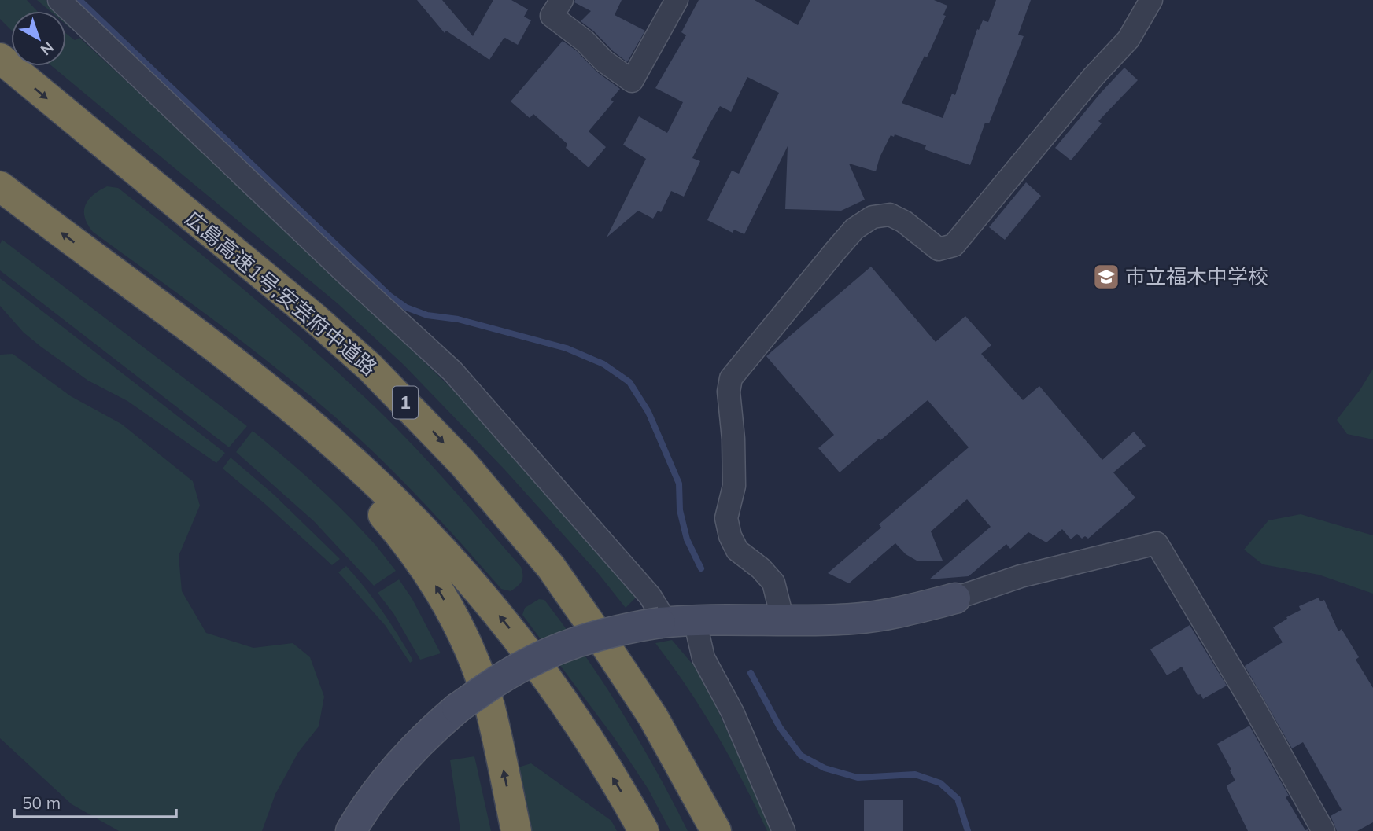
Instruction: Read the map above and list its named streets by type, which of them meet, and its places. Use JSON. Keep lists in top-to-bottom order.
{
  "streets": {
    "highway": ["広島高速1号;安芸府中道路", "1"]
  },
  "places": {
    "school or university": ["市立福木中学校"]
  },
  "scale_bar": "50 m",
  "north": "bottom right"
}
